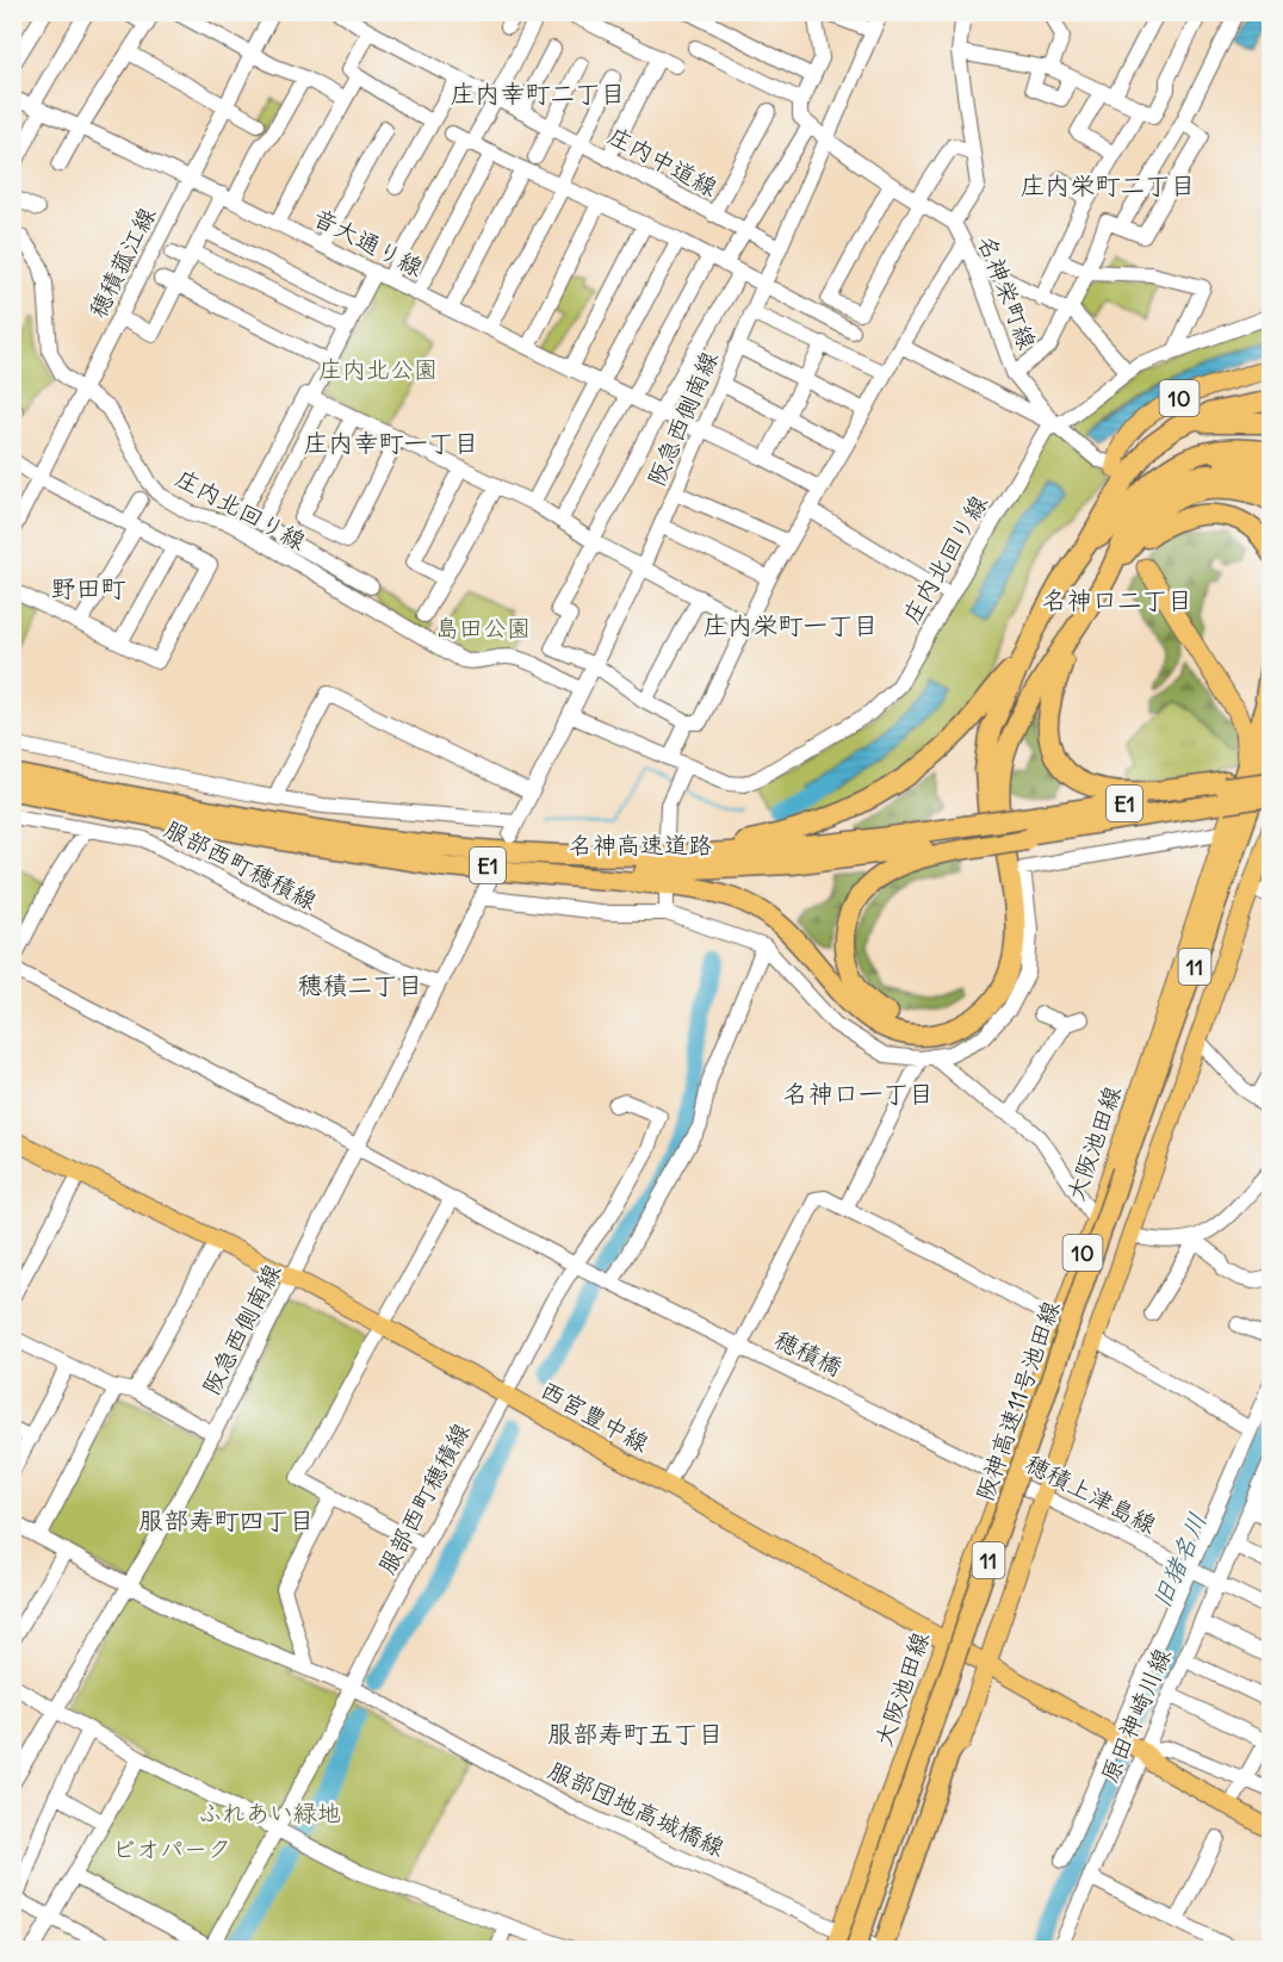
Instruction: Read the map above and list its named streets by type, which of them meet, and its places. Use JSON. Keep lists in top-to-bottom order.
{
  "streets": {
    "highway": [
      "E1",
      "名神高速道路",
      "11",
      "阪神高速11号池田線"
    ],
    "main road": ["10", "大阪池田線", "西宮豊中線"],
    "street": [
      "庄内中道線",
      "音大通り線",
      "穂積菰江線",
      "名神栄町線",
      "阪急西側南線",
      "庄内北回り線",
      "服部西町穂積線",
      "穂積橋",
      "穂積上津島線",
      "原田神崎川線",
      "服部団地高城橋線"
    ]
  },
  "crossings": [
    ["庄内中道線", "阪急西側南線"],
    ["音大通り線", "穂積菰江線"],
    ["音大通り線", "阪急西側南線"],
    ["穂積菰江線", "庄内北回り線"],
    ["名神栄町線", "10"],
    ["名神栄町線", "庄内北回り線"],
    ["10", "西宮豊中線"],
    ["10", "穂積上津島線"],
    ["阪急西側南線", "庄内北回り線"],
    ["阪急西側南線", "服部西町穂積線"],
    ["阪急西側南線", "穂積橋"],
    ["阪急西側南線", "西宮豊中線"],
    ["阪急西側南線", "服部団地高城橋線"],
    ["名神高速道路", "大阪池田線"],
    ["名神高速道路", "阪神高速11号池田線"],
    ["服部西町穂積線", "穂積橋"],
    ["服部西町穂積線", "西宮豊中線"],
    ["服部西町穂積線", "服部団地高城橋線"],
    ["大阪池田線", "穂積橋"],
    ["大阪池田線", "西宮豊中線"],
    ["大阪池田線", "穂積上津島線"],
    ["大阪池田線", "服部団地高城橋線"],
    ["穂積橋", "穂積上津島線"],
    ["西宮豊中線", "原田神崎川線"],
    ["穂積上津島線", "原田神崎川線"]
  ],
  "districts": [
    "庄内幸町二丁目",
    "庄内栄町二丁目",
    "庄内幸町一丁目",
    "野田町",
    "名神口二丁目",
    "庄内栄町一丁目",
    "穂積二丁目",
    "名神口一丁目",
    "服部寿町四丁目",
    "服部寿町五丁目"
  ],
  "water": ["旧猪名川"],
  "parks": [
    "庄内北公園",
    "島田公園",
    "ふれあい緑地",
    "ビオパーク"
  ]
}
